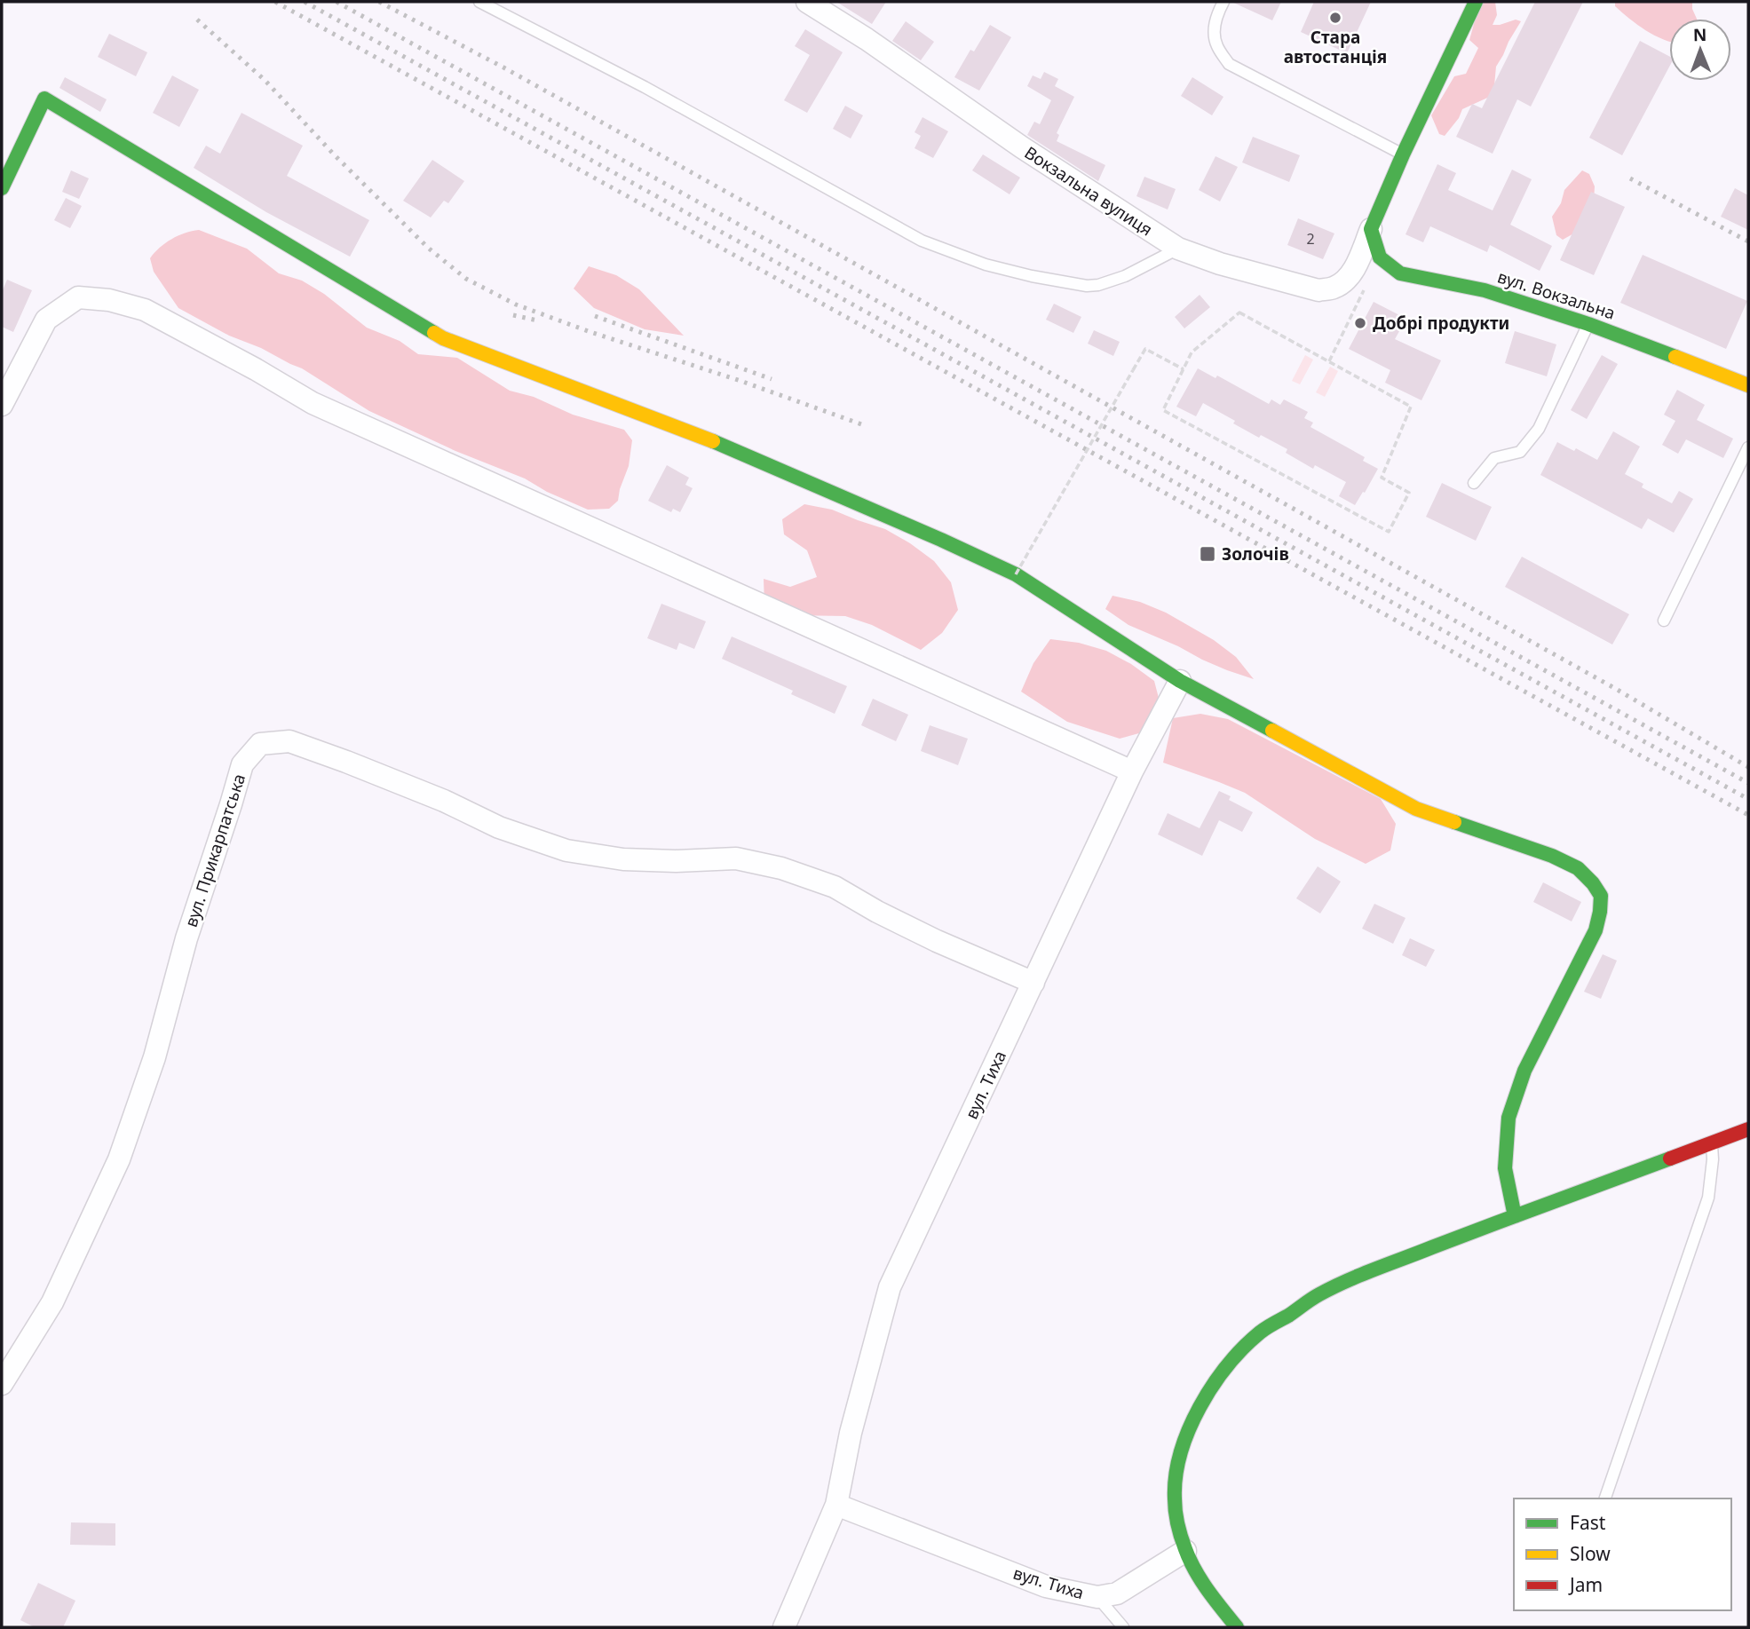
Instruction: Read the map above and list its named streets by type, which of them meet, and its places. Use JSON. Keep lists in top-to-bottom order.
{
  "streets": {
    "street": [
      "Вокзальна вулиця",
      "вул. Вокзальна",
      "вул. Прикарпатська",
      "вул. Тиха"
    ]
  },
  "crossings": [
    ["Вокзальна вулиця", "вул. Вокзальна"],
    ["вул. Прикарпатська", "вул. Тиха"]
  ],
  "places": {
    "other": ["Стара автостанція", "Добрі продукти"],
    "transit": ["Золочів"]
  },
  "house_numbers": ["2"],
  "legend": ["Fast", "Slow", "Jam"],
  "north": "top"
}
